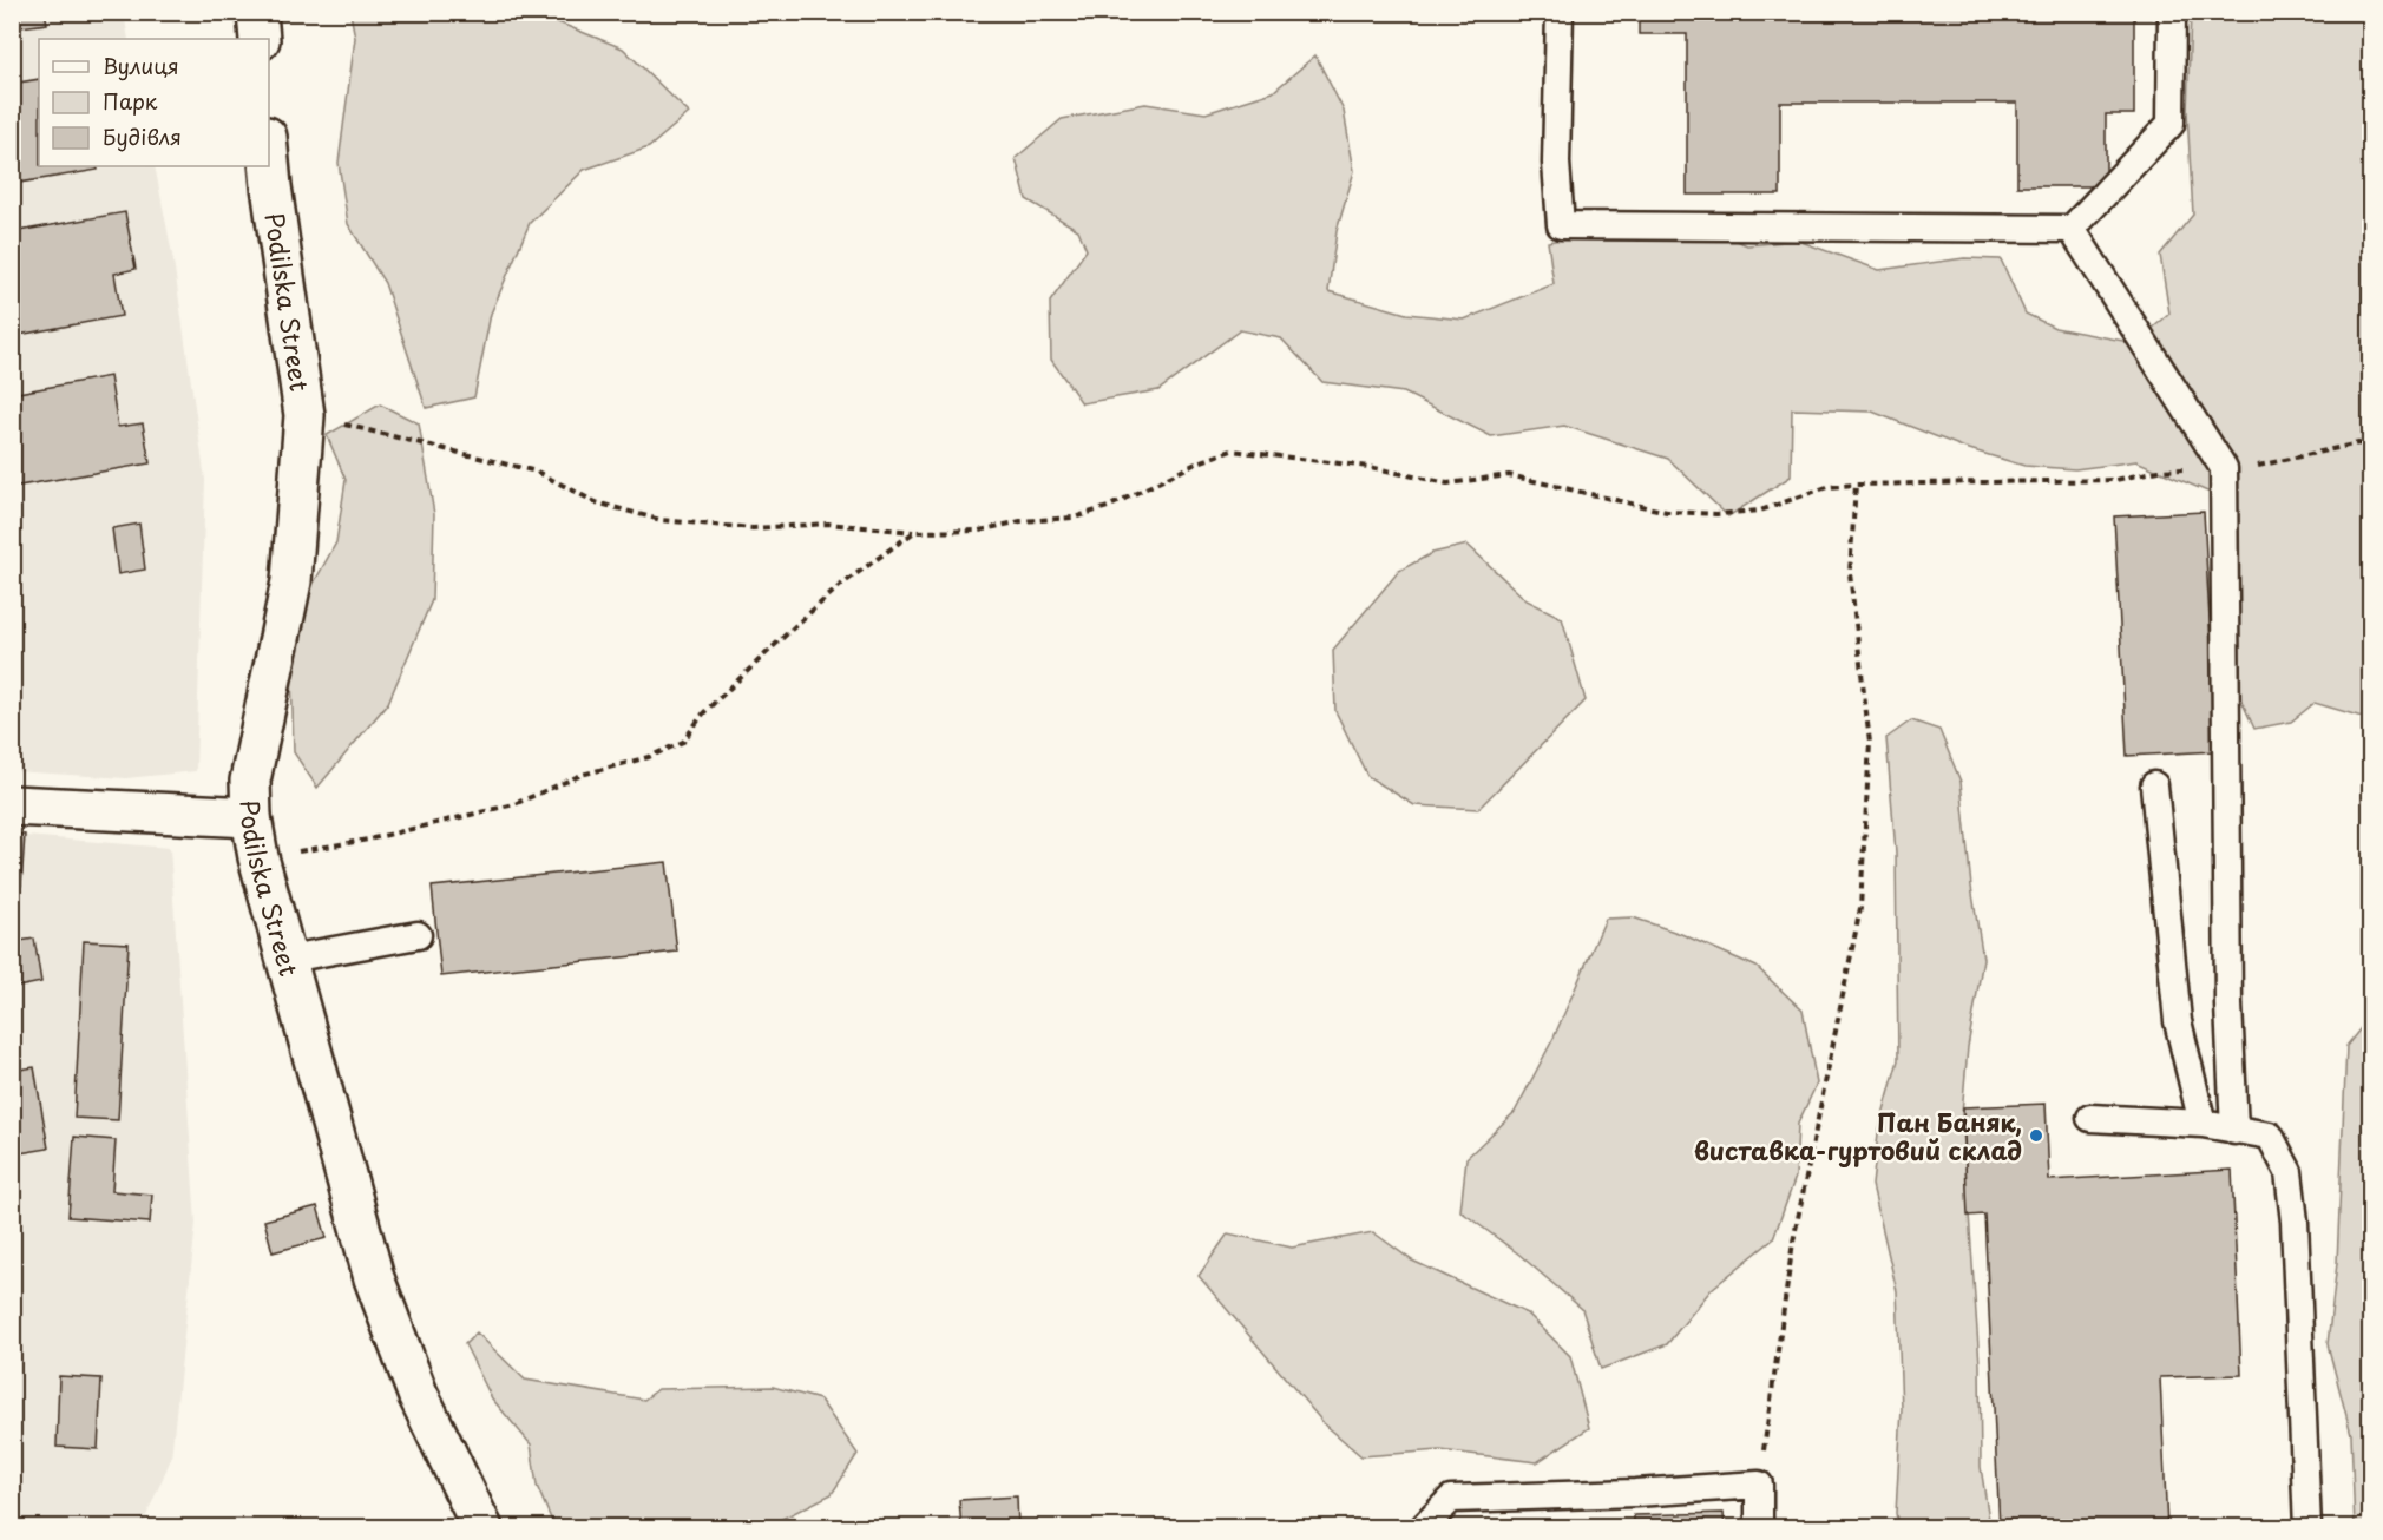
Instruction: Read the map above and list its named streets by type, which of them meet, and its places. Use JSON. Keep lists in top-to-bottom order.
{
  "streets": {
    "street": ["Podilska Street"]
  },
  "places": ["Пан Баняк, виставка-гуртовий склад"],
  "legend": ["Вулиця", "Парк", "Будівля"]
}
